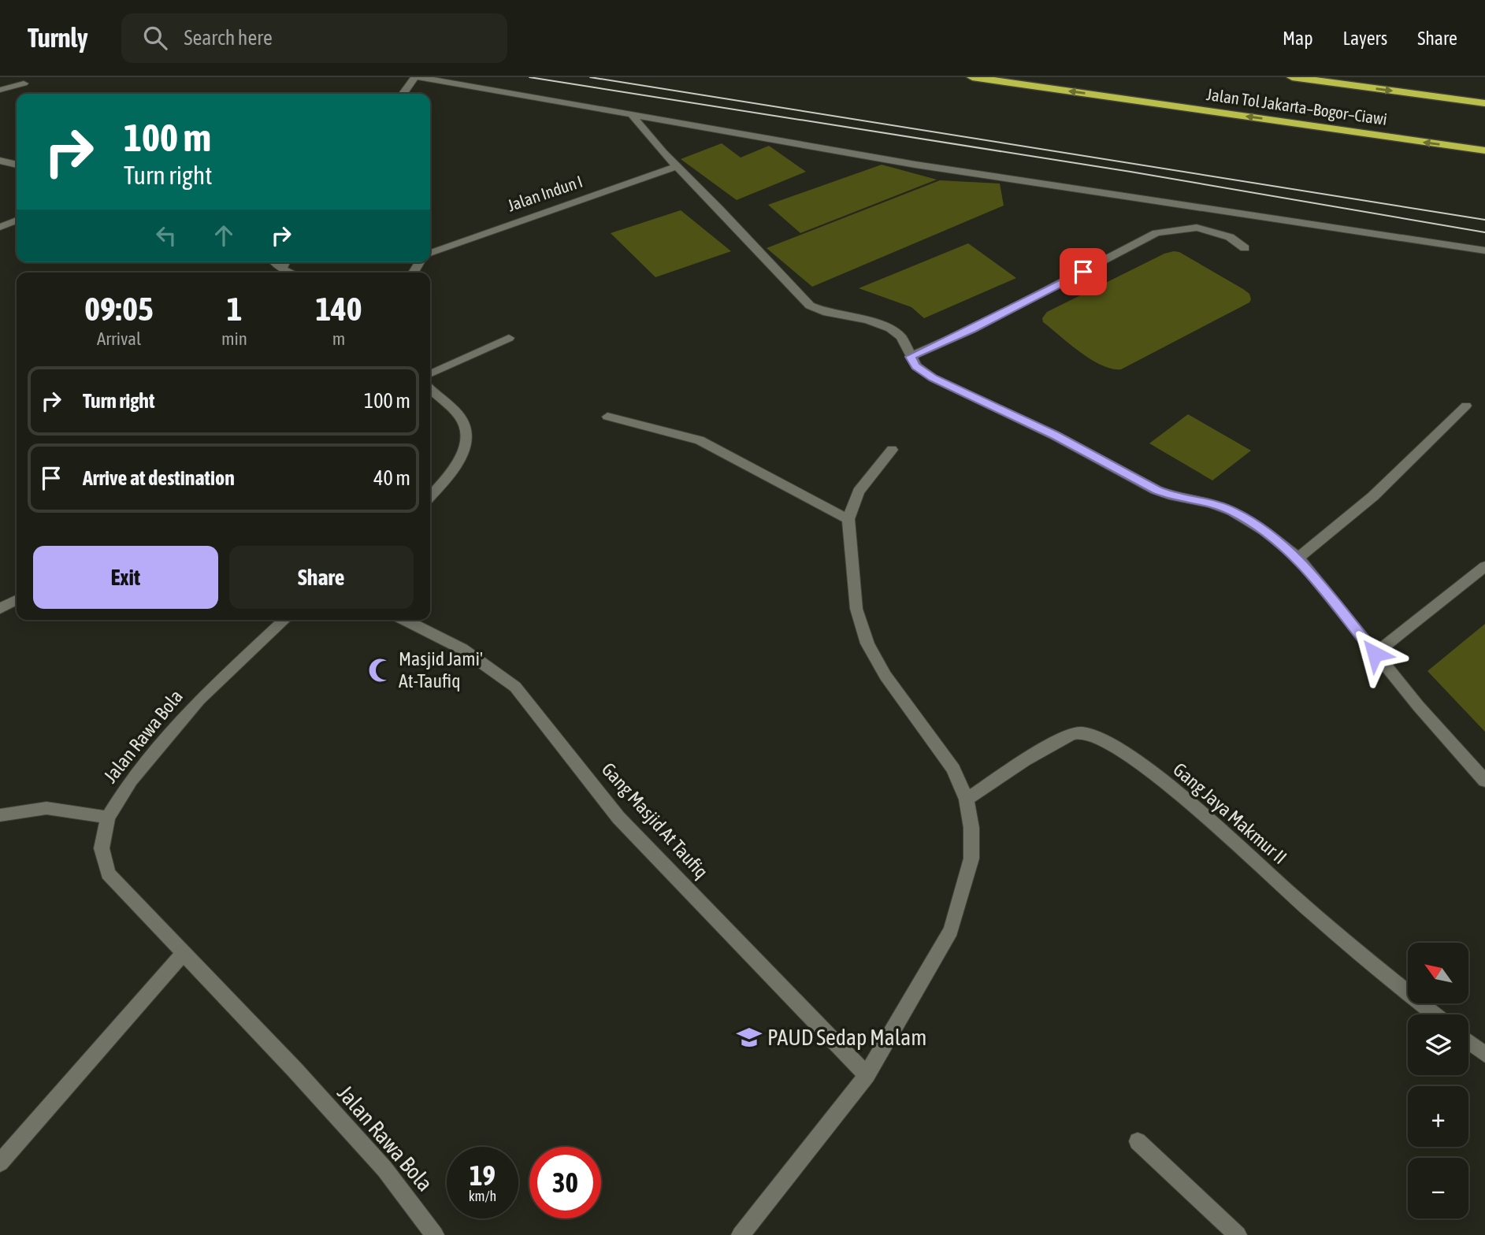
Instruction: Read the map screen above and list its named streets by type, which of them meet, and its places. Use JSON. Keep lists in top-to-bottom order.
{
  "streets": {
    "highway": ["Jalan Tol Jakarta–Bogor–Ciawi"],
    "street": [
      "Jalan Indun I",
      "Jalan Rawa Bola",
      "Gang Jaya Makmur II",
      "Gang Masjid At Taufiq"
    ]
  },
  "places": {
    "mosque": ["Masjid Jami' At-Taufiq"],
    "school or university": ["PAUD Sedap Malam"]
  },
  "north": "top left",
  "page": {
    "header": "Turnly",
    "search": "Search here",
    "nav": ["Map", "Layers", "Share"],
    "turn": ["100 m", "Turn right"],
    "eta": [
      "09:05",
      "Arrival",
      "1",
      "min",
      "140",
      "m"
    ],
    "list": [
      {
        "name": "Turn right",
        "value": "100 m"
      },
      {
        "name": "Arrive at destination",
        "value": "40 m"
      }
    ],
    "buttons": ["Exit", "Share"],
    "map_buttons": ["+", "−"],
    "speed": "19 km/h",
    "limit": "30"
  }
}
